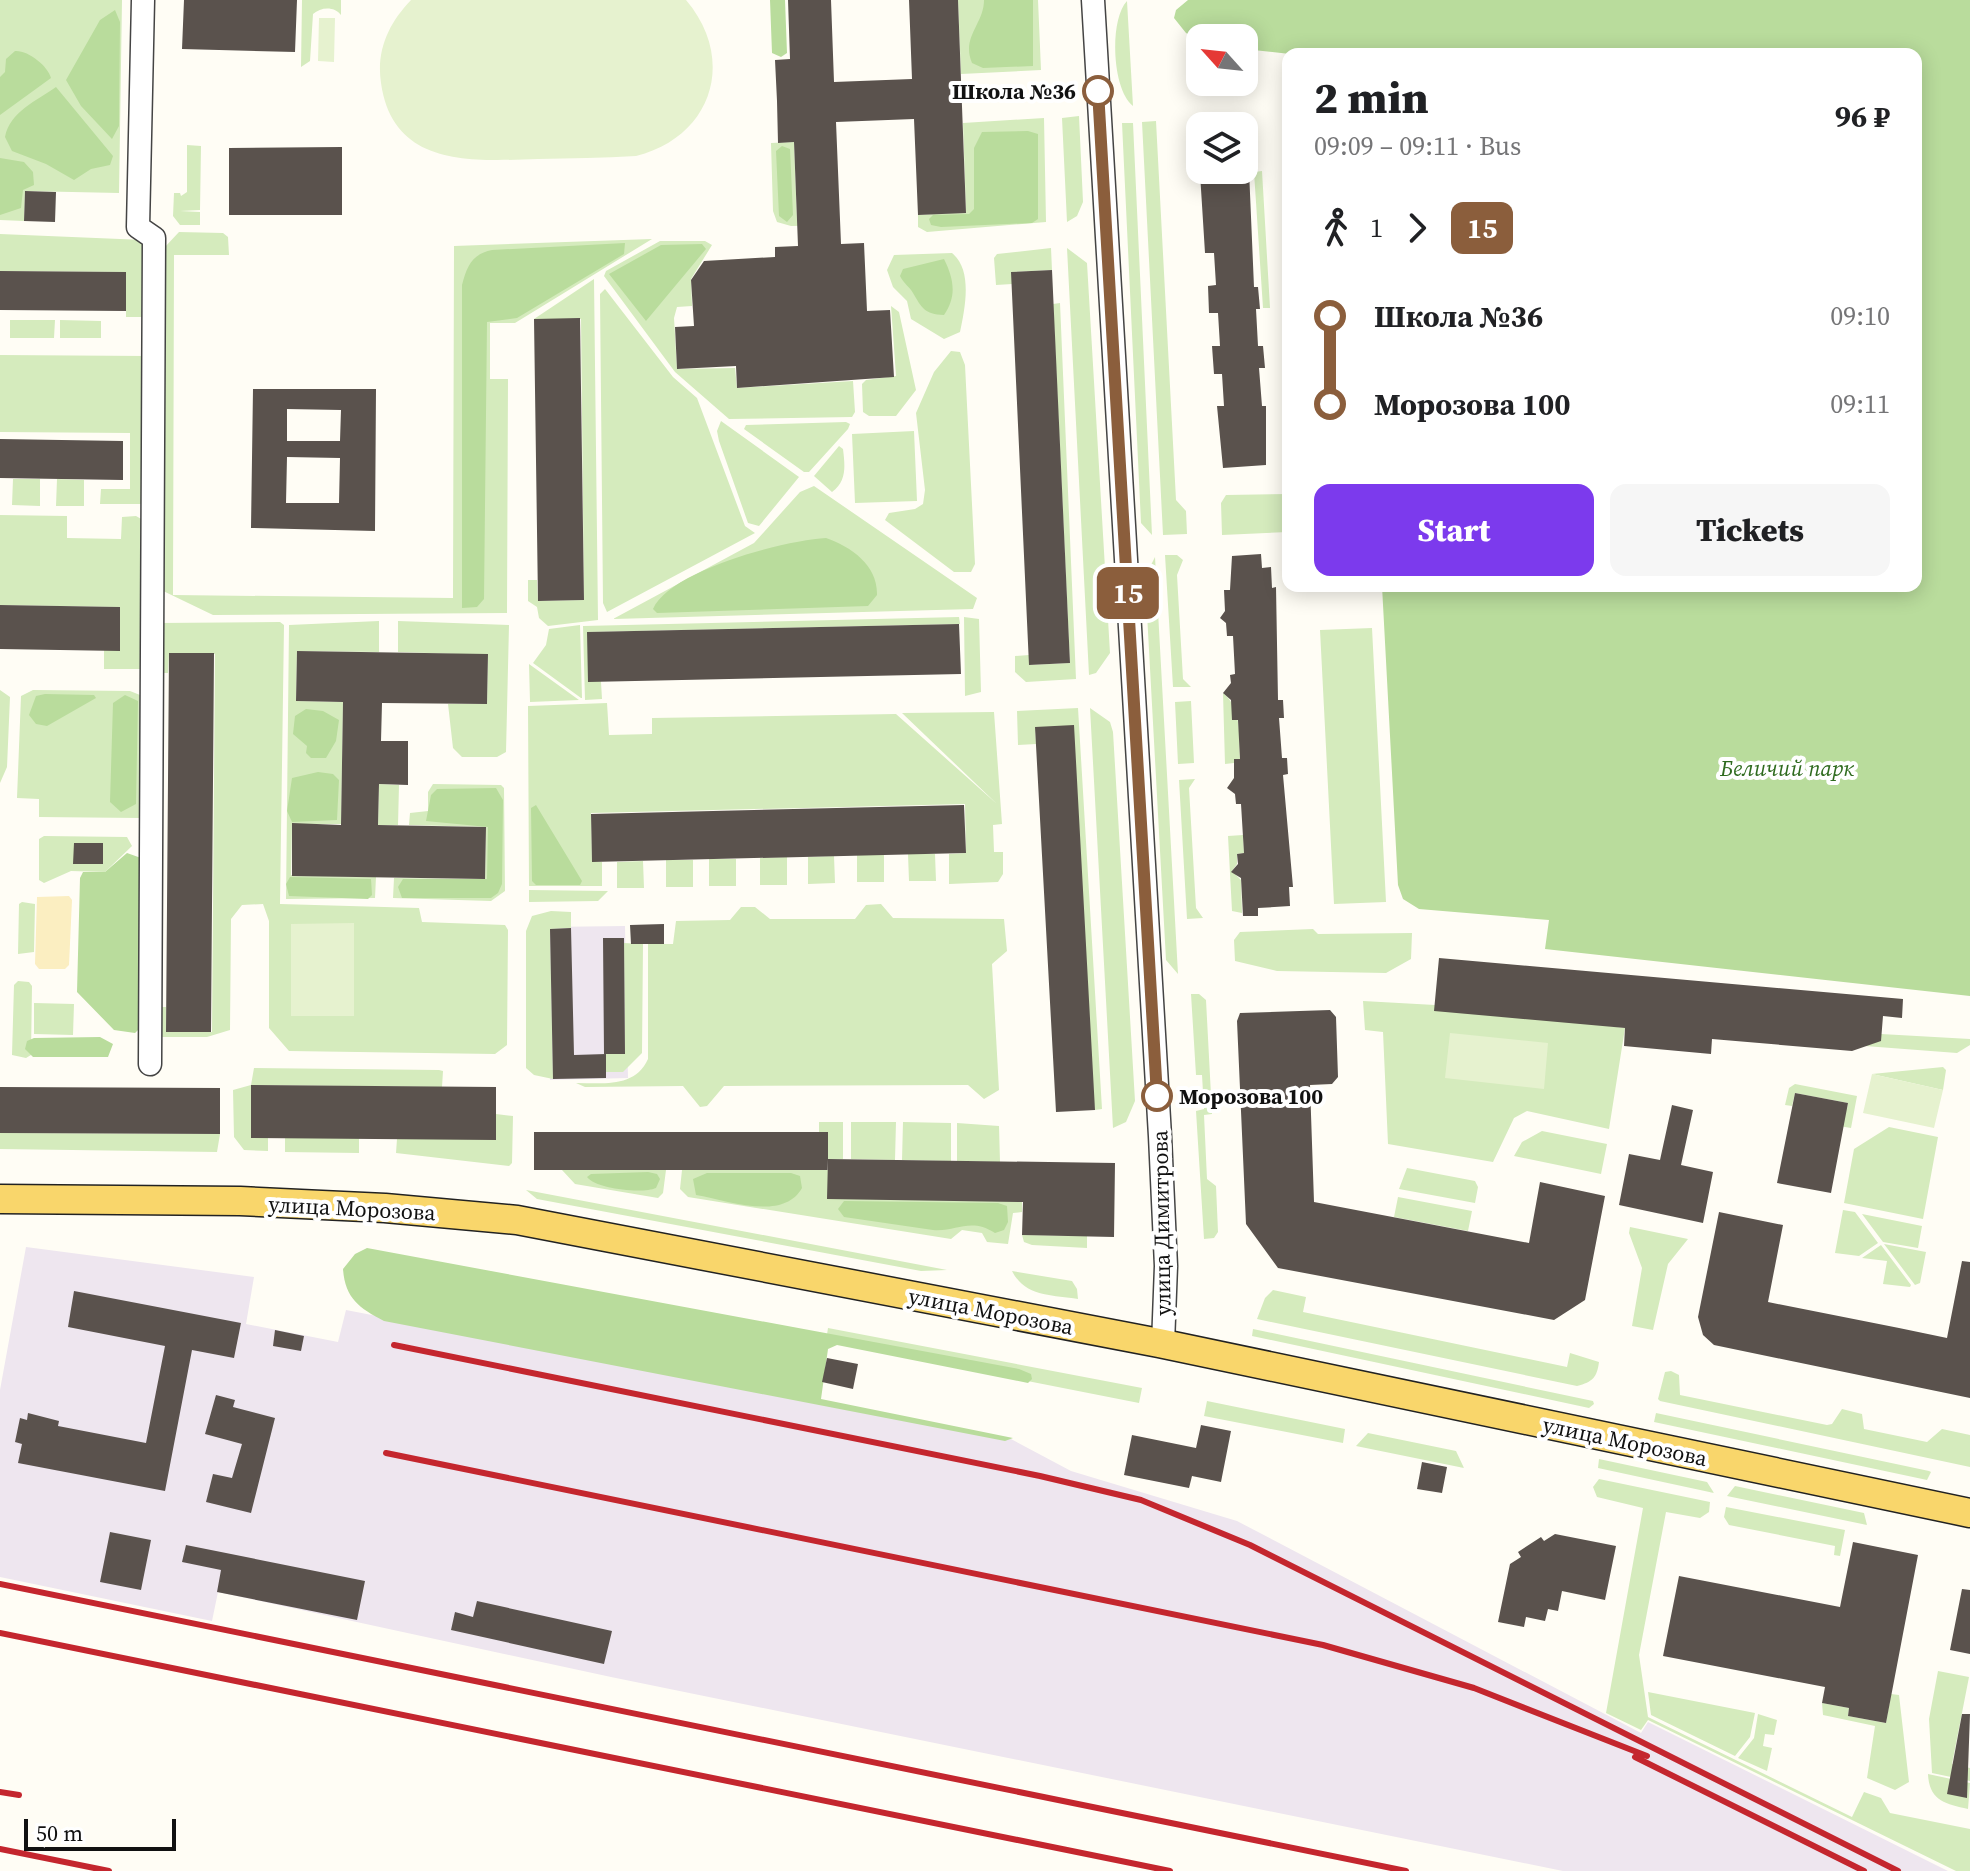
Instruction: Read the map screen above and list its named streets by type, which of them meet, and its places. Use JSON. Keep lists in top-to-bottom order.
{
  "streets": {
    "main road": ["улица Морозова"],
    "street": ["улица Димитрова"]
  },
  "crossings": [
    ["улица Морозова", "улица Димитрова"]
  ],
  "parks": ["Беличий парк"],
  "places": ["Школа №36", "Морозова 100"],
  "lines": ["bus line 15"],
  "scale_bar": "50 m",
  "north": "top left",
  "page": {
    "on_map": "15",
    "heading": ["2 min", "09:09 – 09:11 · Bus", "96 ₽"],
    "legs": ["1", "15"],
    "list": [
      {
        "name": "Школа №36",
        "value": "09:10"
      },
      {
        "name": "Морозова 100",
        "value": "09:11"
      }
    ],
    "buttons": ["Start", "Tickets"],
    "scale": "50 m"
  }
}
